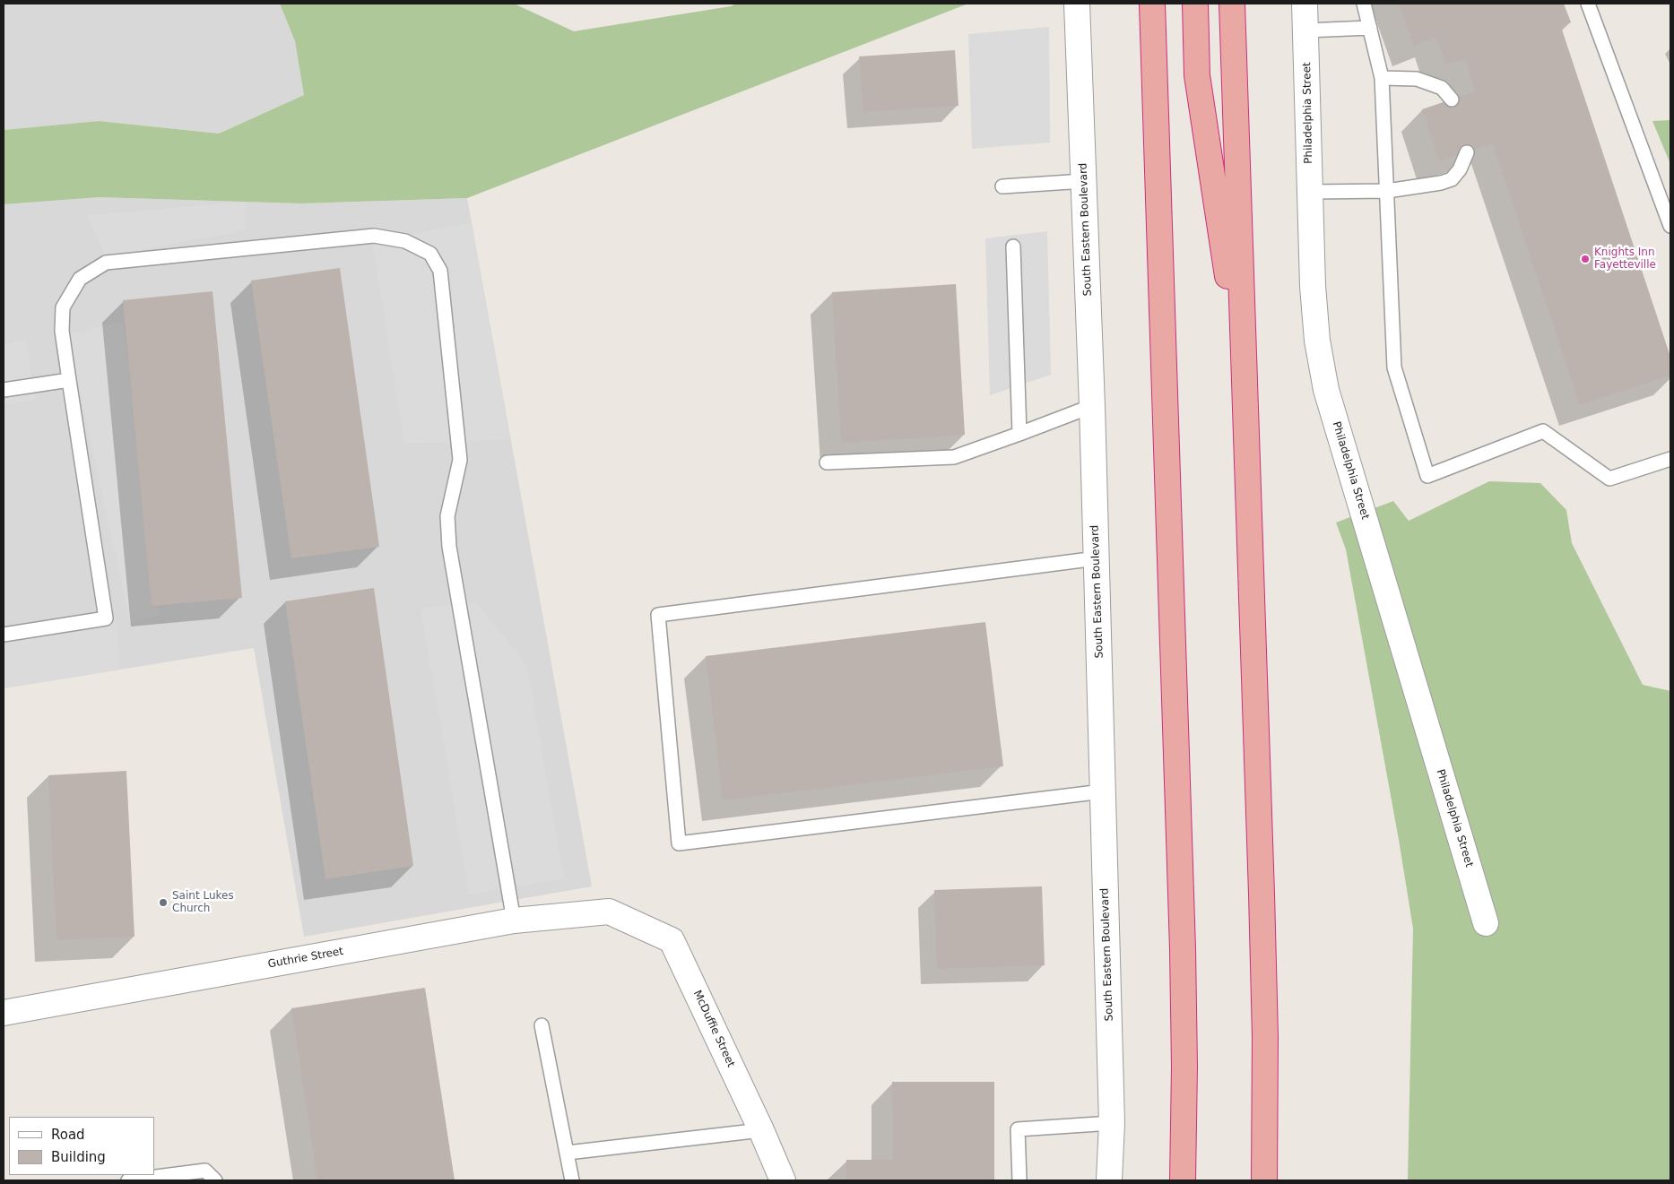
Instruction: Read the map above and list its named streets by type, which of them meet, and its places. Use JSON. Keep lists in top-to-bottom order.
{
  "streets": {
    "street": [
      "Philadelphia Street",
      "South Eastern Boulevard",
      "Guthrie Street",
      "McDuffie Street"
    ]
  },
  "crossings": [
    ["Guthrie Street", "McDuffie Street"]
  ],
  "places": ["Knights Inn Fayetteville", "Saint Lukes Church"],
  "legend": ["Road", "Building"]
}
